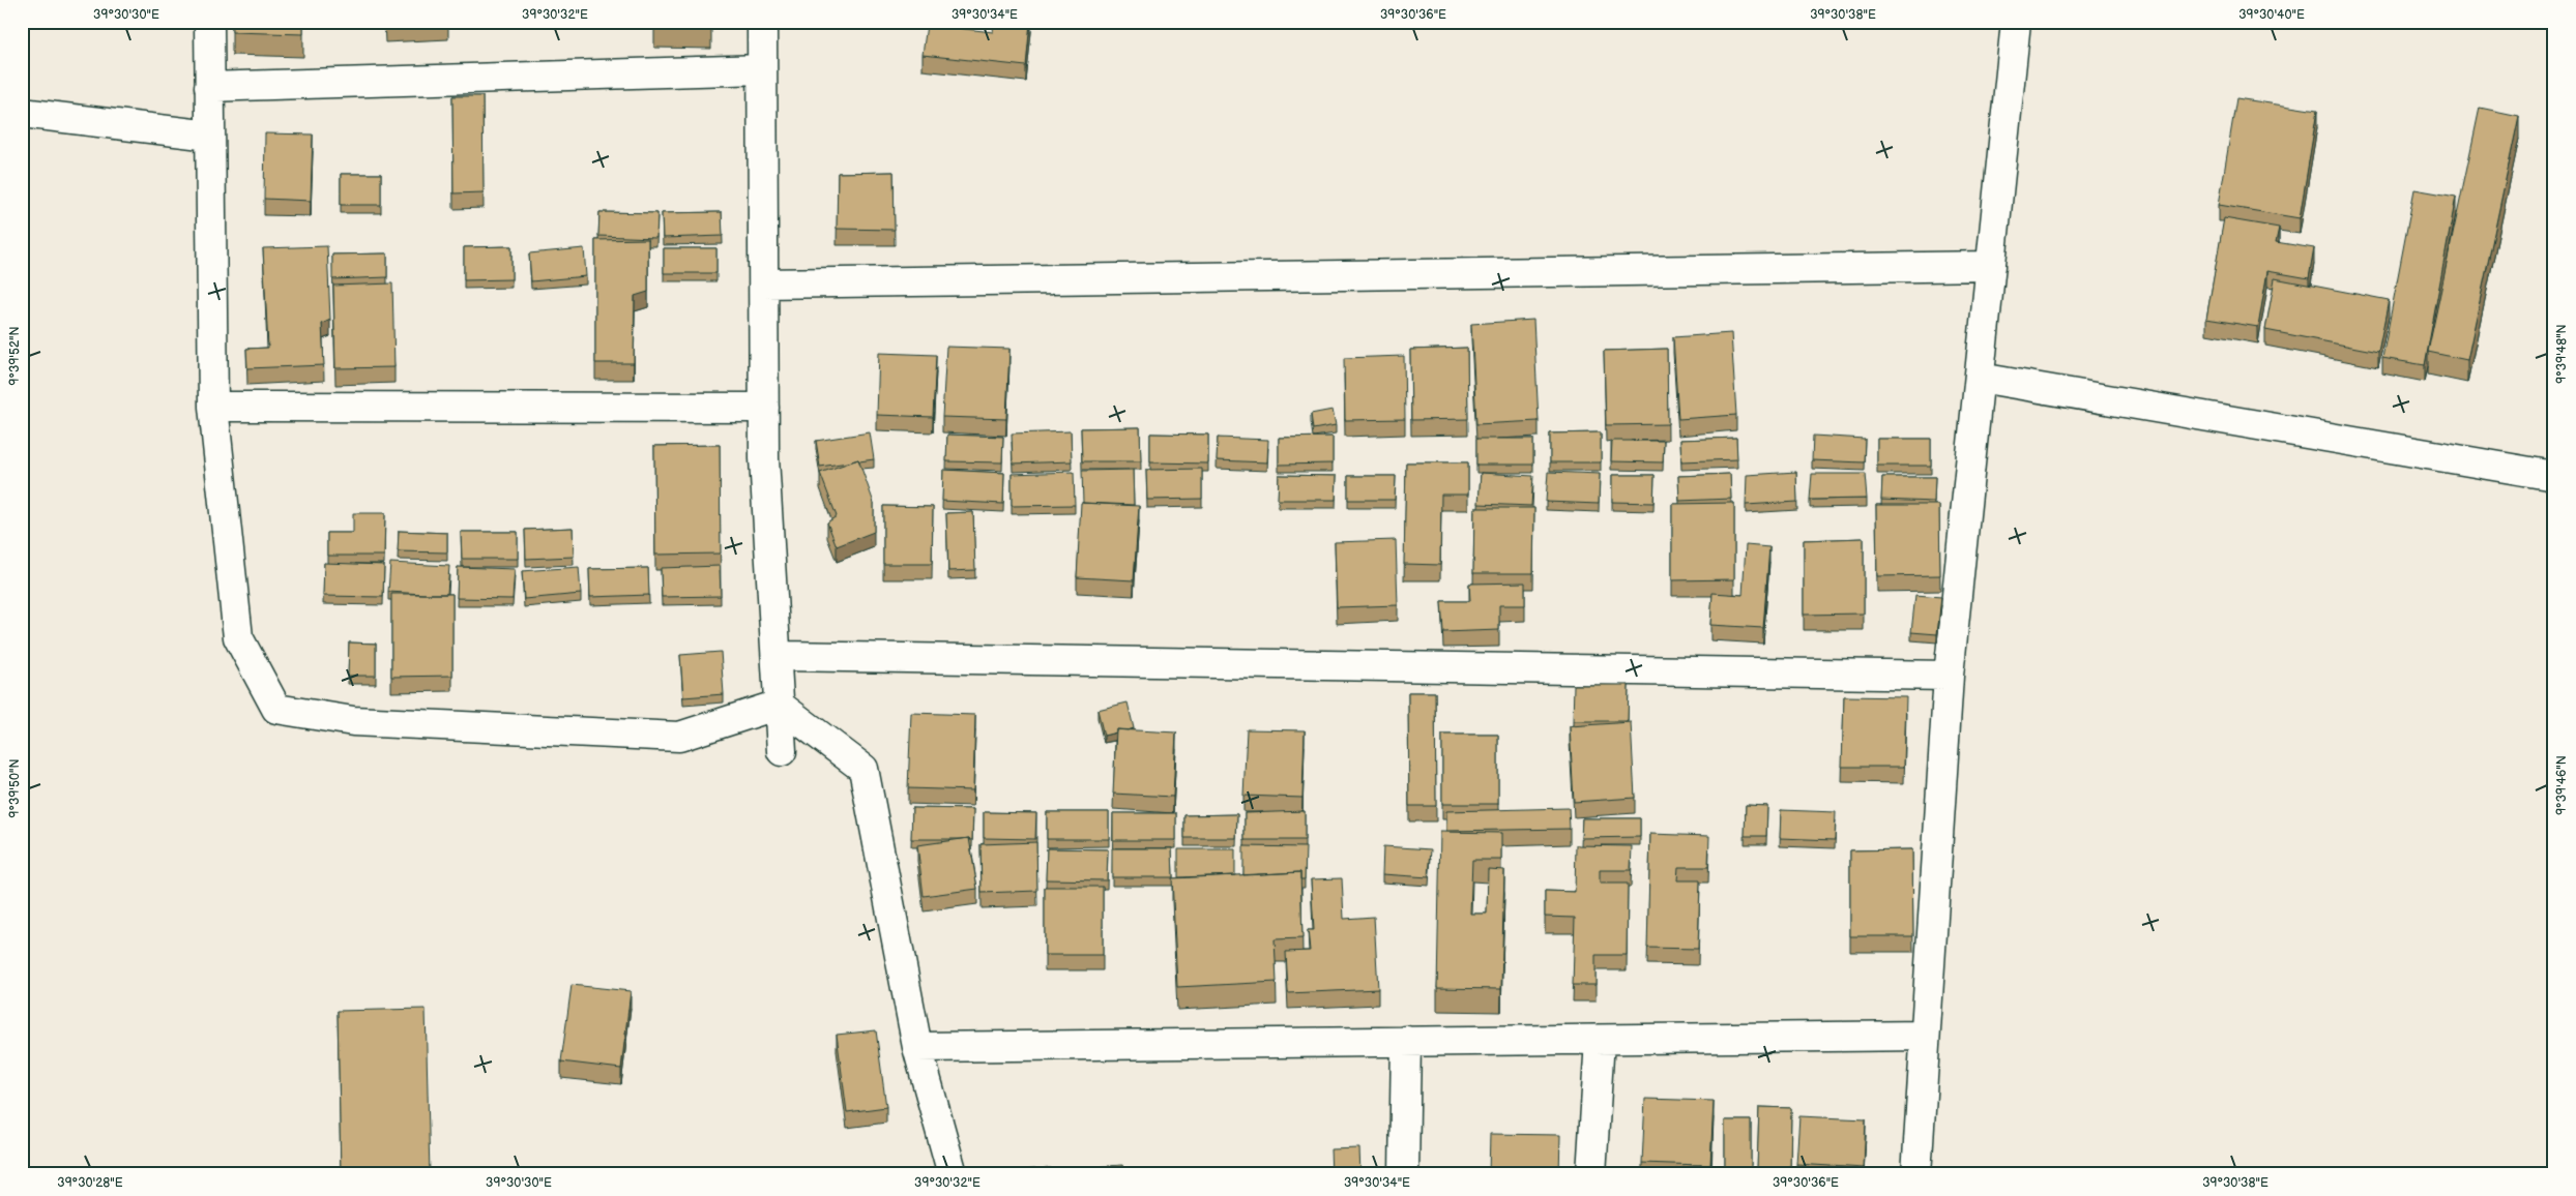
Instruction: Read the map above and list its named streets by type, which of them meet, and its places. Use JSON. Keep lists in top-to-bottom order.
{
  "coordinates": [
    "39°30'30\"E",
    "39°30'32\"E",
    "39°30'34\"E",
    "39°30'36\"E",
    "39°30'38\"E",
    "39°30'40\"E",
    "9°39'48\"N",
    "9°39'52\"N",
    "9°39'46\"N",
    "9°39'50\"N",
    "39°30'28\"E"
  ]
}
